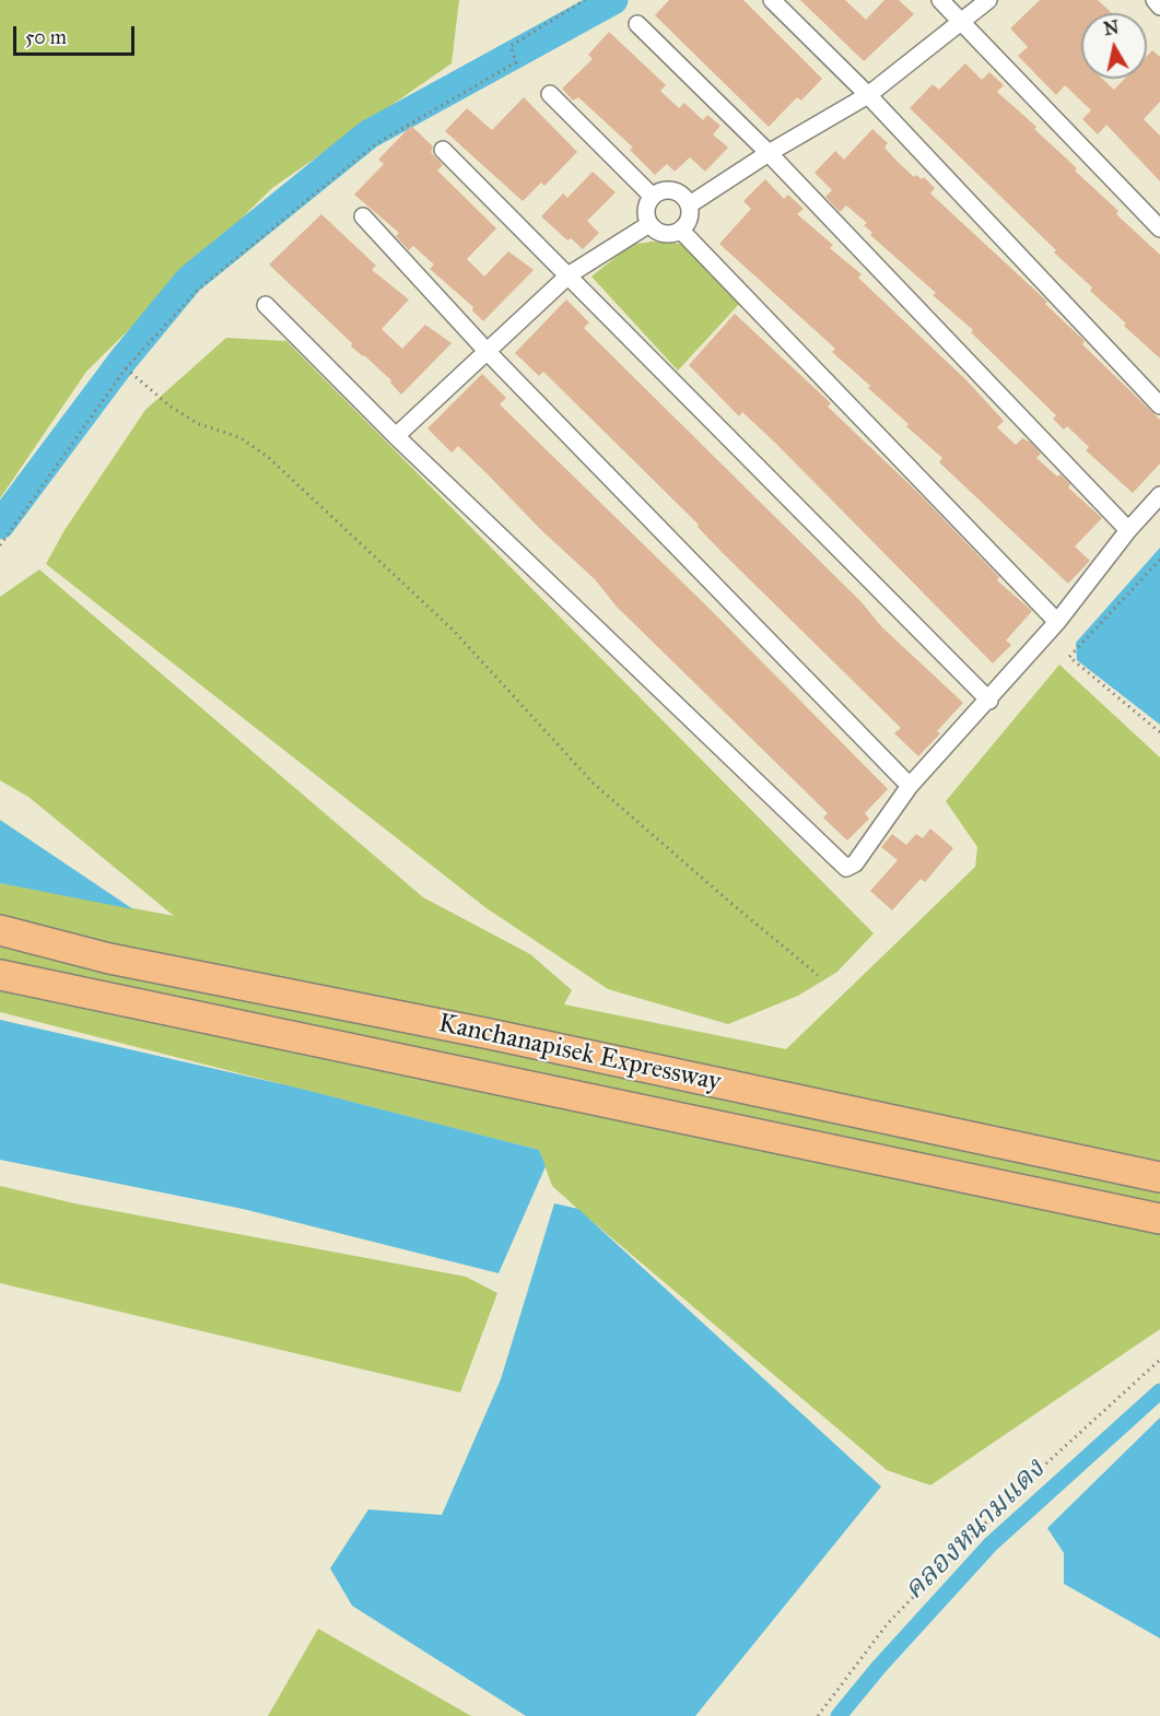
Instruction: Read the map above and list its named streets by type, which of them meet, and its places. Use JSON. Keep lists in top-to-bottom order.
{
  "streets": {
    "highway": ["Kanchanapisek Expressway"]
  },
  "water": ["คลองหนามแดง"],
  "scale_bar": "50 m",
  "north": "top"
}
